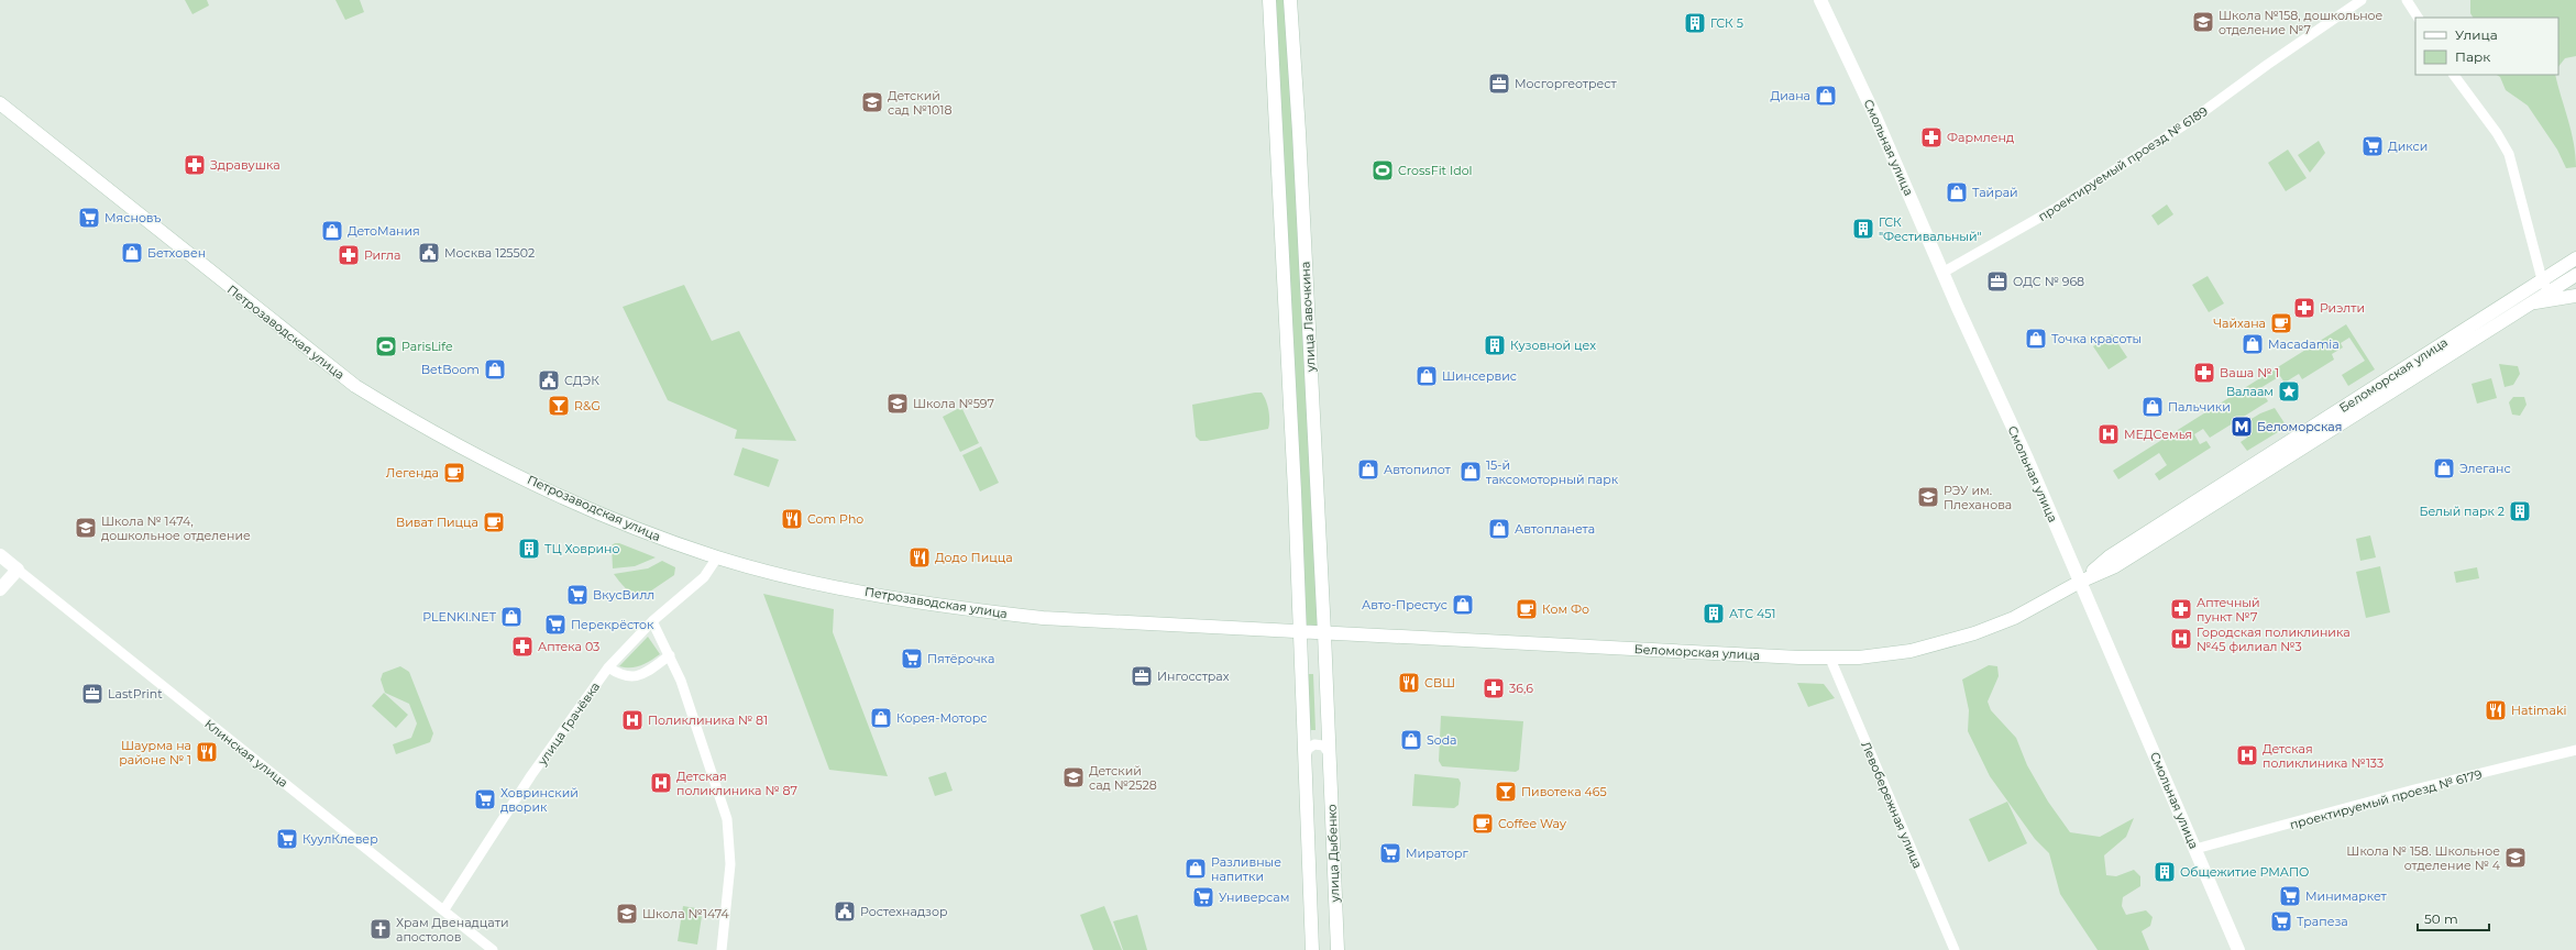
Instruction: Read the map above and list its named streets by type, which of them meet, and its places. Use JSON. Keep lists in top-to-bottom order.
{
  "streets": {
    "main road": [
      "Смольная улица",
      "улица Лавочкина",
      "Петрозаводская улица",
      "Беломорская улица",
      "Клинская улица",
      "улица Дыбенко"
    ],
    "street": [
      "проектируемый проезд № 6189",
      "улица Грачёвка",
      "проектируемый проезд № 6179",
      "Левобережная улица"
    ]
  },
  "crossings": [
    ["Смольная улица", "проектируемый проезд № 6189"],
    ["Смольная улица", "Беломорская улица"],
    ["Смольная улица", "проектируемый проезд № 6179"],
    ["улица Лавочкина", "Петрозаводская улица"],
    ["улица Лавочкина", "Беломорская улица"],
    ["улица Лавочкина", "улица Дыбенко"],
    ["Петрозаводская улица", "Беломорская улица"],
    ["Петрозаводская улица", "улица Грачёвка"],
    ["Петрозаводская улица", "улица Дыбенко"],
    ["Беломорская улица", "Левобережная улица"],
    ["Беломорская улица", "улица Дыбенко"],
    ["улица Грачёвка", "Клинская улица"]
  ],
  "places": {
    "school or university": [
      "Школа №158, дошкольное отделение №7",
      "Детский сад №1018",
      "Школа №597",
      "РЭУ им. Плеханова",
      "Школа № 1474, дошкольное отделение",
      "Детский сад №2528",
      "Школа № 158. Школьное отделение № 4",
      "Школа №1474"
    ],
    "building": [
      "ГСК 5",
      "ГСК \"Фестивальный\"",
      "Кузовной цех",
      "Белый парк 2",
      "ТЦ Ховрино",
      "АТС 451",
      "Общежитие РМАПО"
    ],
    "office": [
      "Мосгоргеотрест",
      "ОДС № 968",
      "Ингосстрах",
      "LastPrint"
    ],
    "shop": [
      "Диана",
      "Тайрай",
      "ДетоМания",
      "Бетховен",
      "Точка красоты",
      "Macadamia",
      "BetBoom",
      "Шинсервис",
      "Пальчики",
      "Элеганс",
      "Автопилот",
      "15-й таксомоторный парк",
      "Автопланета",
      "Авто-Престус",
      "PLENKI.NET",
      "Корея-Моторс",
      "Soda",
      "Разливные напитки"
    ],
    "pharmacy": [
      "Фармленд",
      "Здравушка",
      "Ригла",
      "Риэлти",
      "Ваша № 1",
      "Аптечный пункт №7",
      "Аптека 03",
      "36,6"
    ],
    "supermarket": [
      "Дикси",
      "Мясновъ",
      "ВкусВилл",
      "Перекрёсток",
      "Пятёрочка",
      "Ховринский дворик",
      "КуулКлевер",
      "Мираторг",
      "Минимаркет",
      "Универсам",
      "Трапеза"
    ],
    "sports": ["CrossFit Idol", "ParisLife"],
    "public building": ["Москва 125502", "СДЭК", "Ростехнадзор"],
    "cafe": [
      "Чайхана",
      "Легенда",
      "Виват Пицца",
      "Ком Фо",
      "Coffee Way"
    ],
    "place": ["Валаам"],
    "bar": ["R&G", "Пивотека 465"],
    "metro station": ["Беломорская"],
    "hospital": [
      "МЕДСемья",
      "Городская поликлиника №45 филиал №3",
      "Поликлиника № 81",
      "Детская поликлиника №133",
      "Детская поликлиника № 87"
    ],
    "restaurant": [
      "Com Pho",
      "Додо Пицца",
      "СВШ",
      "Hatimaki",
      "Шаурма на районе № 1"
    ],
    "church": ["Храм Двенадцати апостолов"]
  },
  "legend": ["Улица", "Парк"],
  "scale_bar": "50 m"
}
